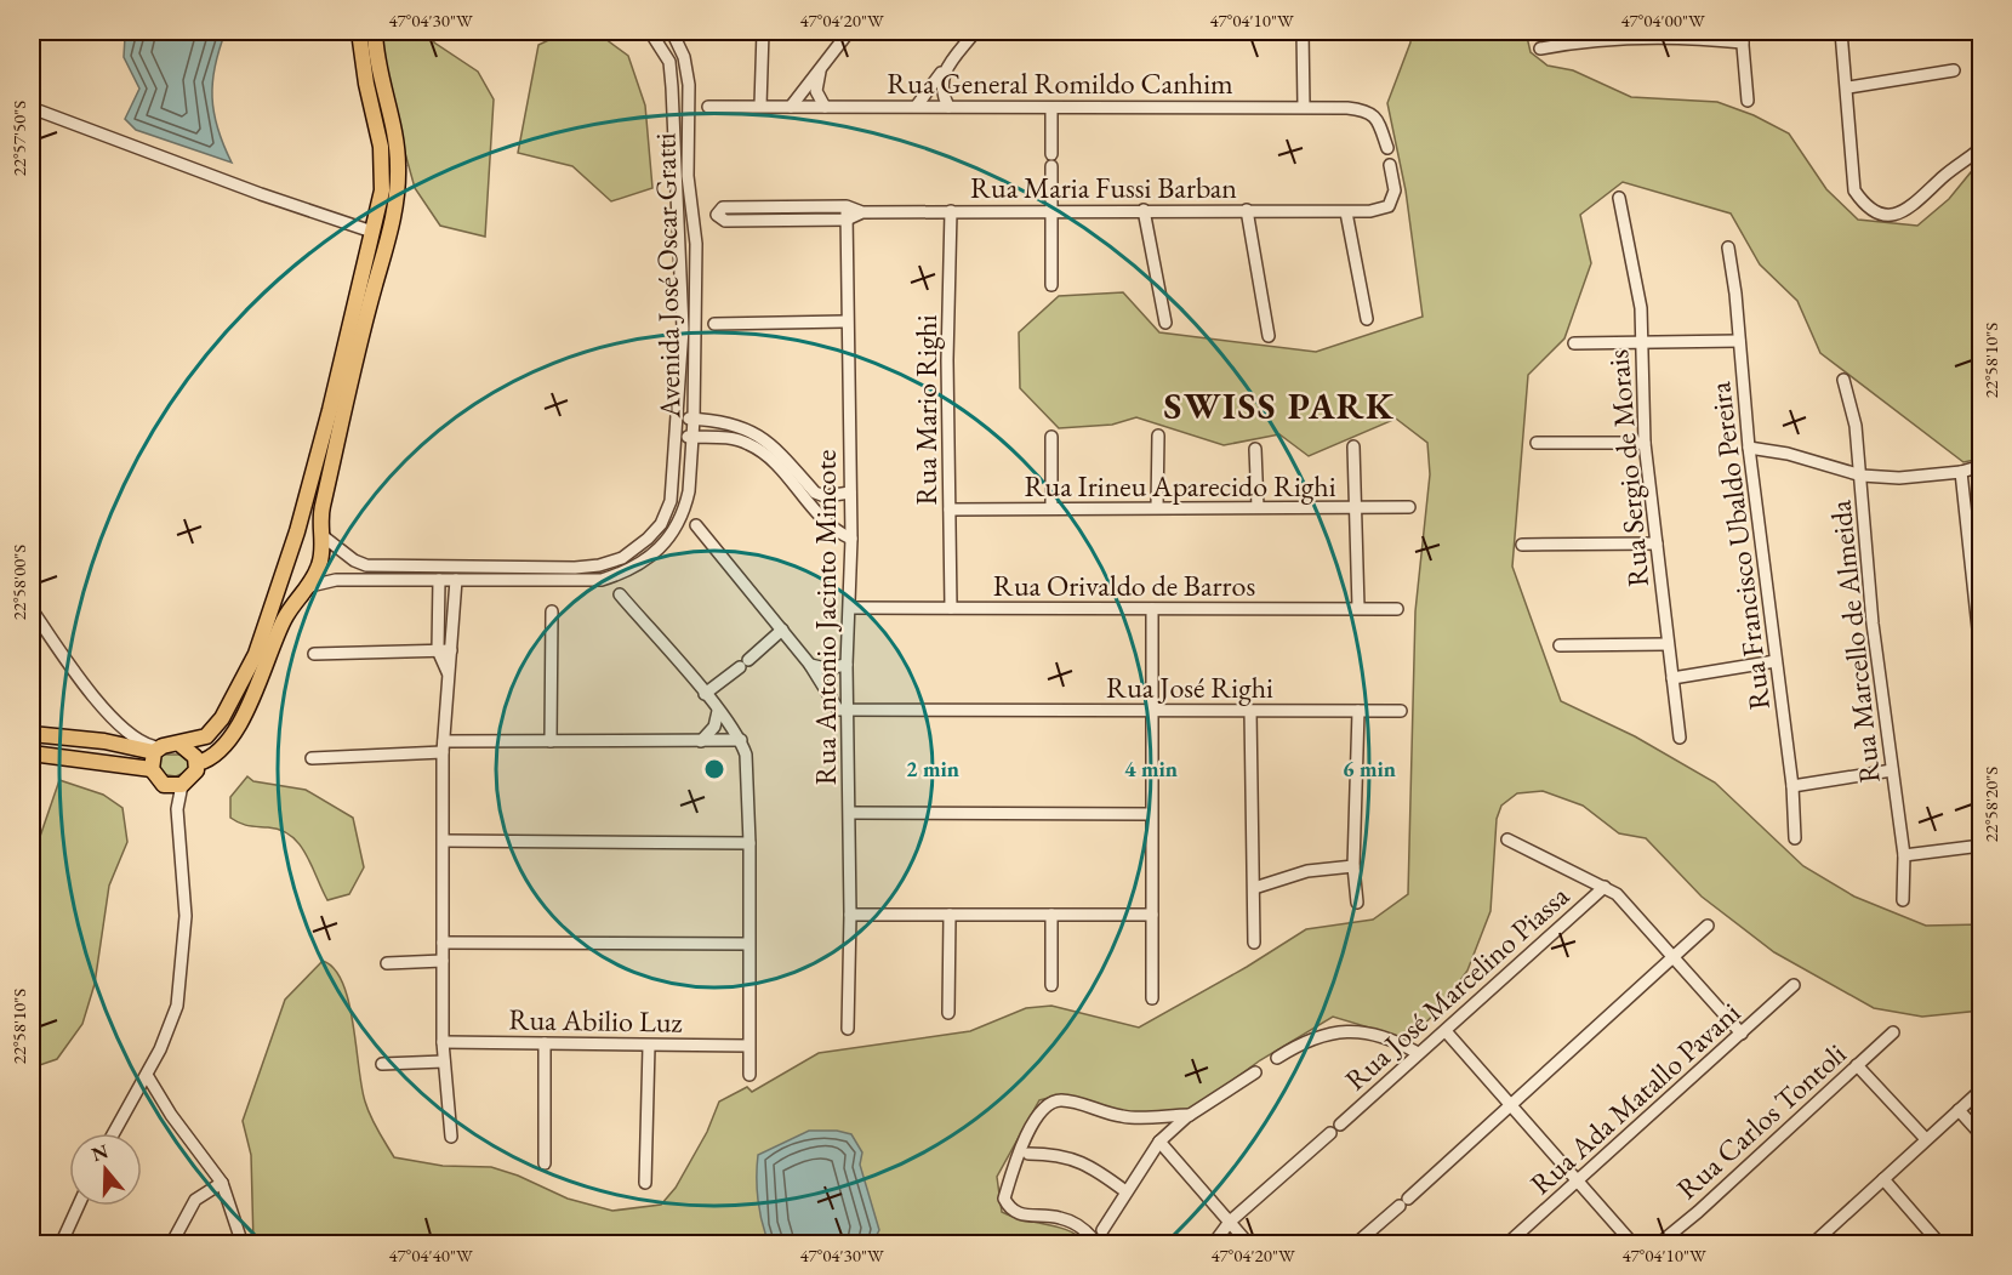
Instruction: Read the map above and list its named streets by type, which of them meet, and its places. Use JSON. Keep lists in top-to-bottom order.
{
  "streets": {
    "street": [
      "Rua General Romildo Canhim",
      "Rua Maria Fussi Barban",
      "Avenida José Oscar Gratti",
      "Rua Mario Righi",
      "Rua Sergio de Morais",
      "Rua Irineu Aparecido Righi",
      "Rua Francisco Ubaldo Pereira",
      "Rua Orivaldo de Barros",
      "Rua Antonio Jacinto Mincote",
      "Rua Marcello de Almeida",
      "Rua José Righi",
      "Rua José Marcelino Piassa",
      "Rua Abilio Luz",
      "Rua Ada Matallo Pavani",
      "Rua Carlos Tontoli"
    ]
  },
  "crossings": [
    ["Rua Maria Fussi Barban", "Rua Mario Righi"],
    ["Rua Maria Fussi Barban", "Rua Antonio Jacinto Mincote"],
    ["Rua Mario Righi", "Rua Irineu Aparecido Righi"],
    ["Rua Mario Righi", "Rua Orivaldo de Barros"],
    ["Rua Orivaldo de Barros", "Rua Antonio Jacinto Mincote"],
    ["Rua Antonio Jacinto Mincote", "Rua José Righi"]
  ],
  "districts": ["SWISS PARK"],
  "north": "top",
  "coordinates": [
    "47°04'30\"W",
    "47°04'20\"W",
    "47°04'10\"W",
    "47°04'00\"W",
    "22°57'50\"S",
    "22°58'10\"S",
    "22°58'00\"S",
    "22°58'20\"S",
    "47°04'40\"W"
  ],
  "rings": ["2 min", "4 min", "6 min"]
}
